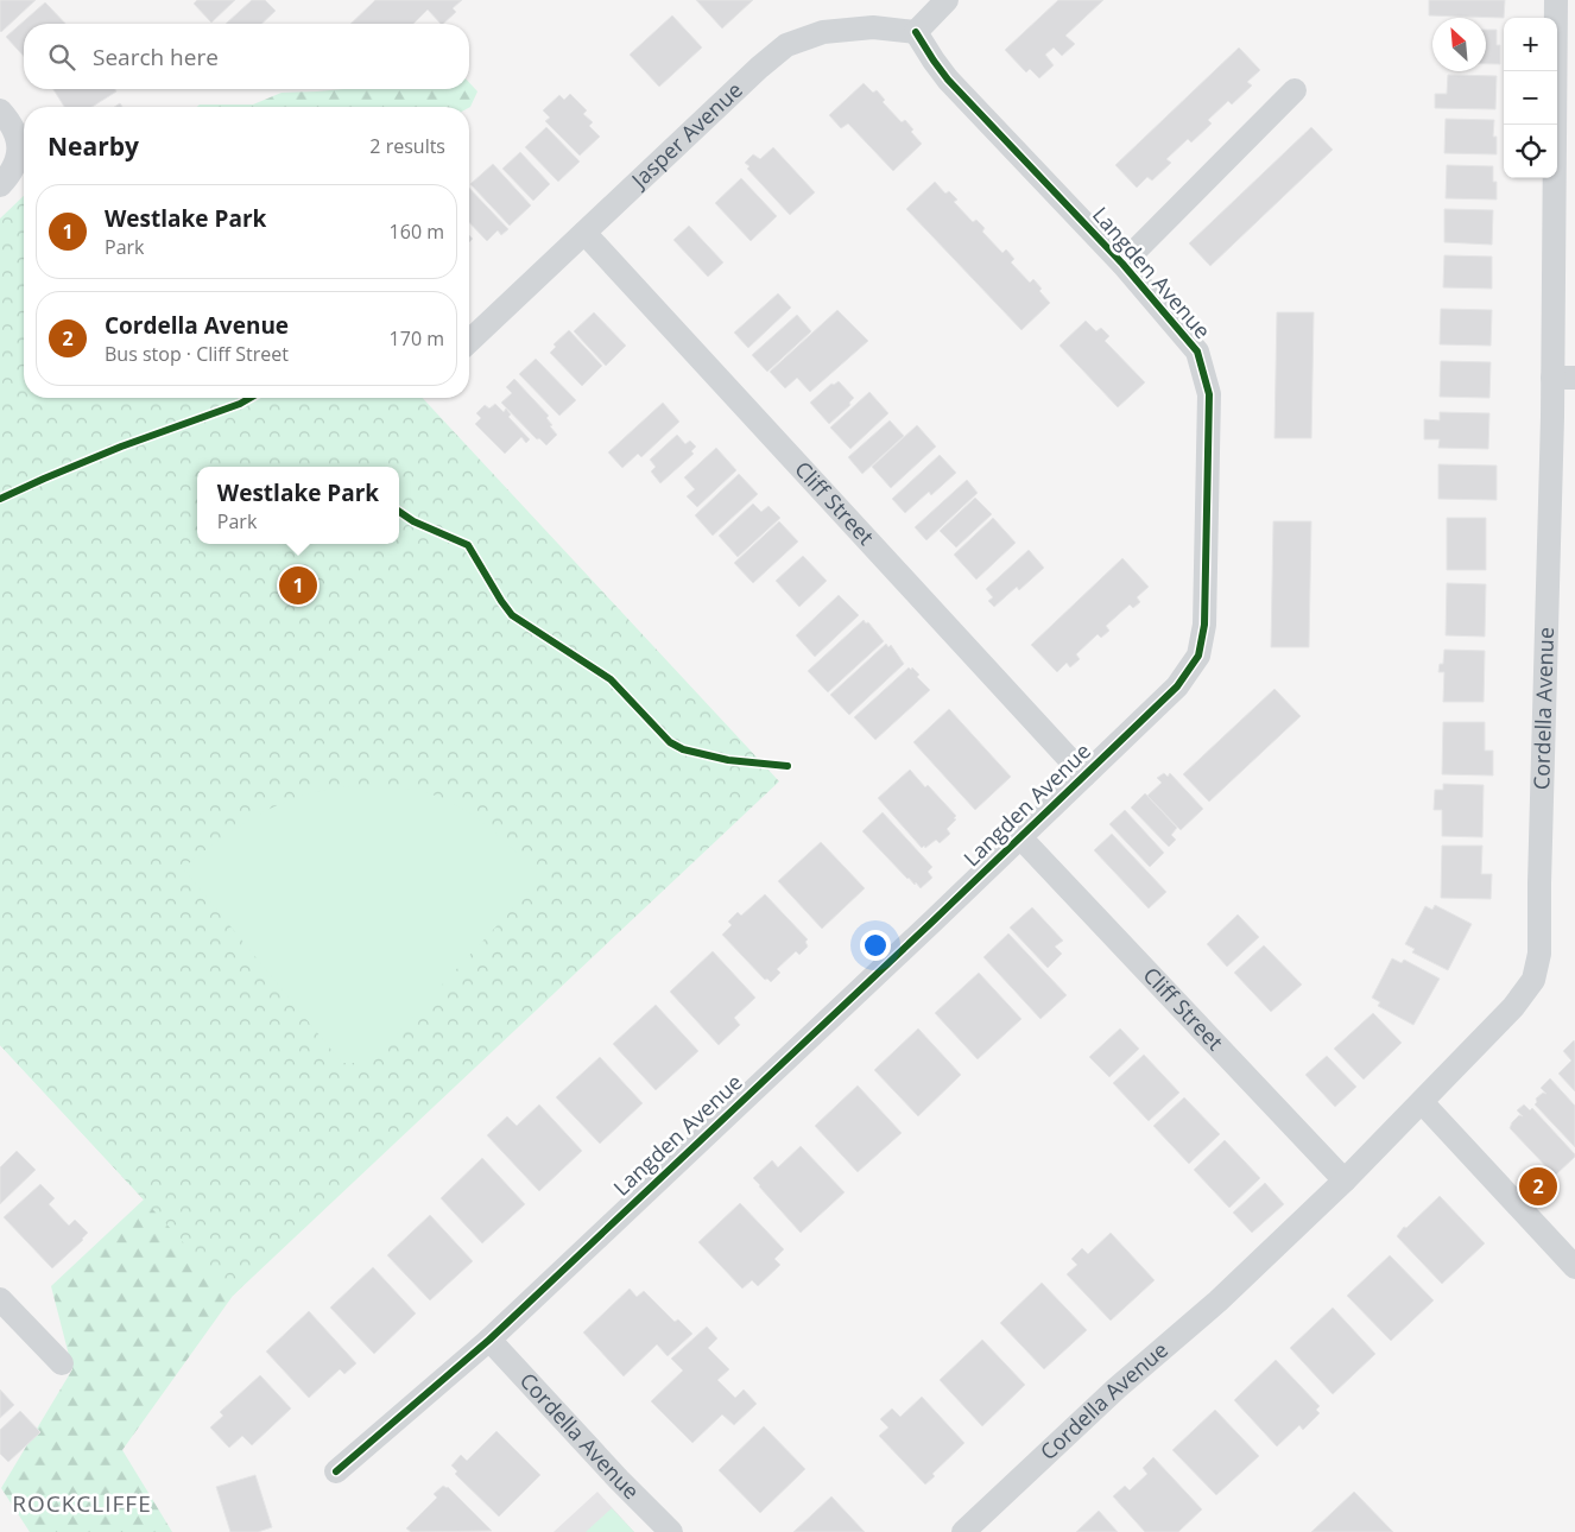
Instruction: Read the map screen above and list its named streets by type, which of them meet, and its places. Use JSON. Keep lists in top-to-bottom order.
{
  "streets": {
    "street": [
      "Jasper Avenue",
      "Langden Avenue",
      "Cliff Street",
      "Cordella Avenue"
    ]
  },
  "crossings": [
    ["Jasper Avenue", "Langden Avenue"],
    ["Jasper Avenue", "Cliff Street"],
    ["Langden Avenue", "Cliff Street"],
    ["Langden Avenue", "Cordella Avenue"],
    ["Cliff Street", "Cordella Avenue"]
  ],
  "districts": ["ROCKCLIFFE"],
  "north": "top left",
  "page": {
    "map_buttons": ["+", "−"],
    "search": "Search here",
    "heading": ["Nearby", "2 results"],
    "list": [
      {
        "mark": "1",
        "name": "Westlake Park",
        "note": "Park",
        "value": "160 m"
      },
      {
        "mark": "2",
        "name": "Cordella Avenue",
        "note": "Bus stop · Cliff Street",
        "value": "170 m"
      }
    ],
    "popup": ["Westlake Park", "Park"],
    "pins": ["1", "2"]
  }
}
